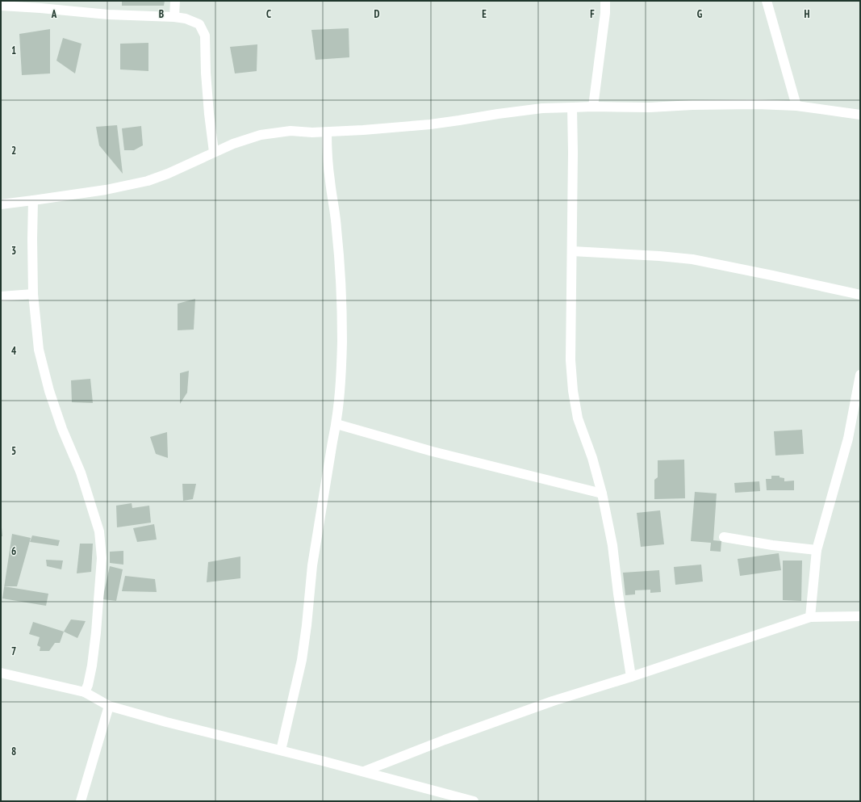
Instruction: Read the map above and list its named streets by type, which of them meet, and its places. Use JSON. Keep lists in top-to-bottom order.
{
  "grid": {
    "columns": [
      "A",
      "B",
      "C",
      "D",
      "E",
      "F",
      "G",
      "H"
    ],
    "rows": [
      "1",
      "2",
      "3",
      "4",
      "5",
      "6",
      "7",
      "8"
    ]
  }
}
